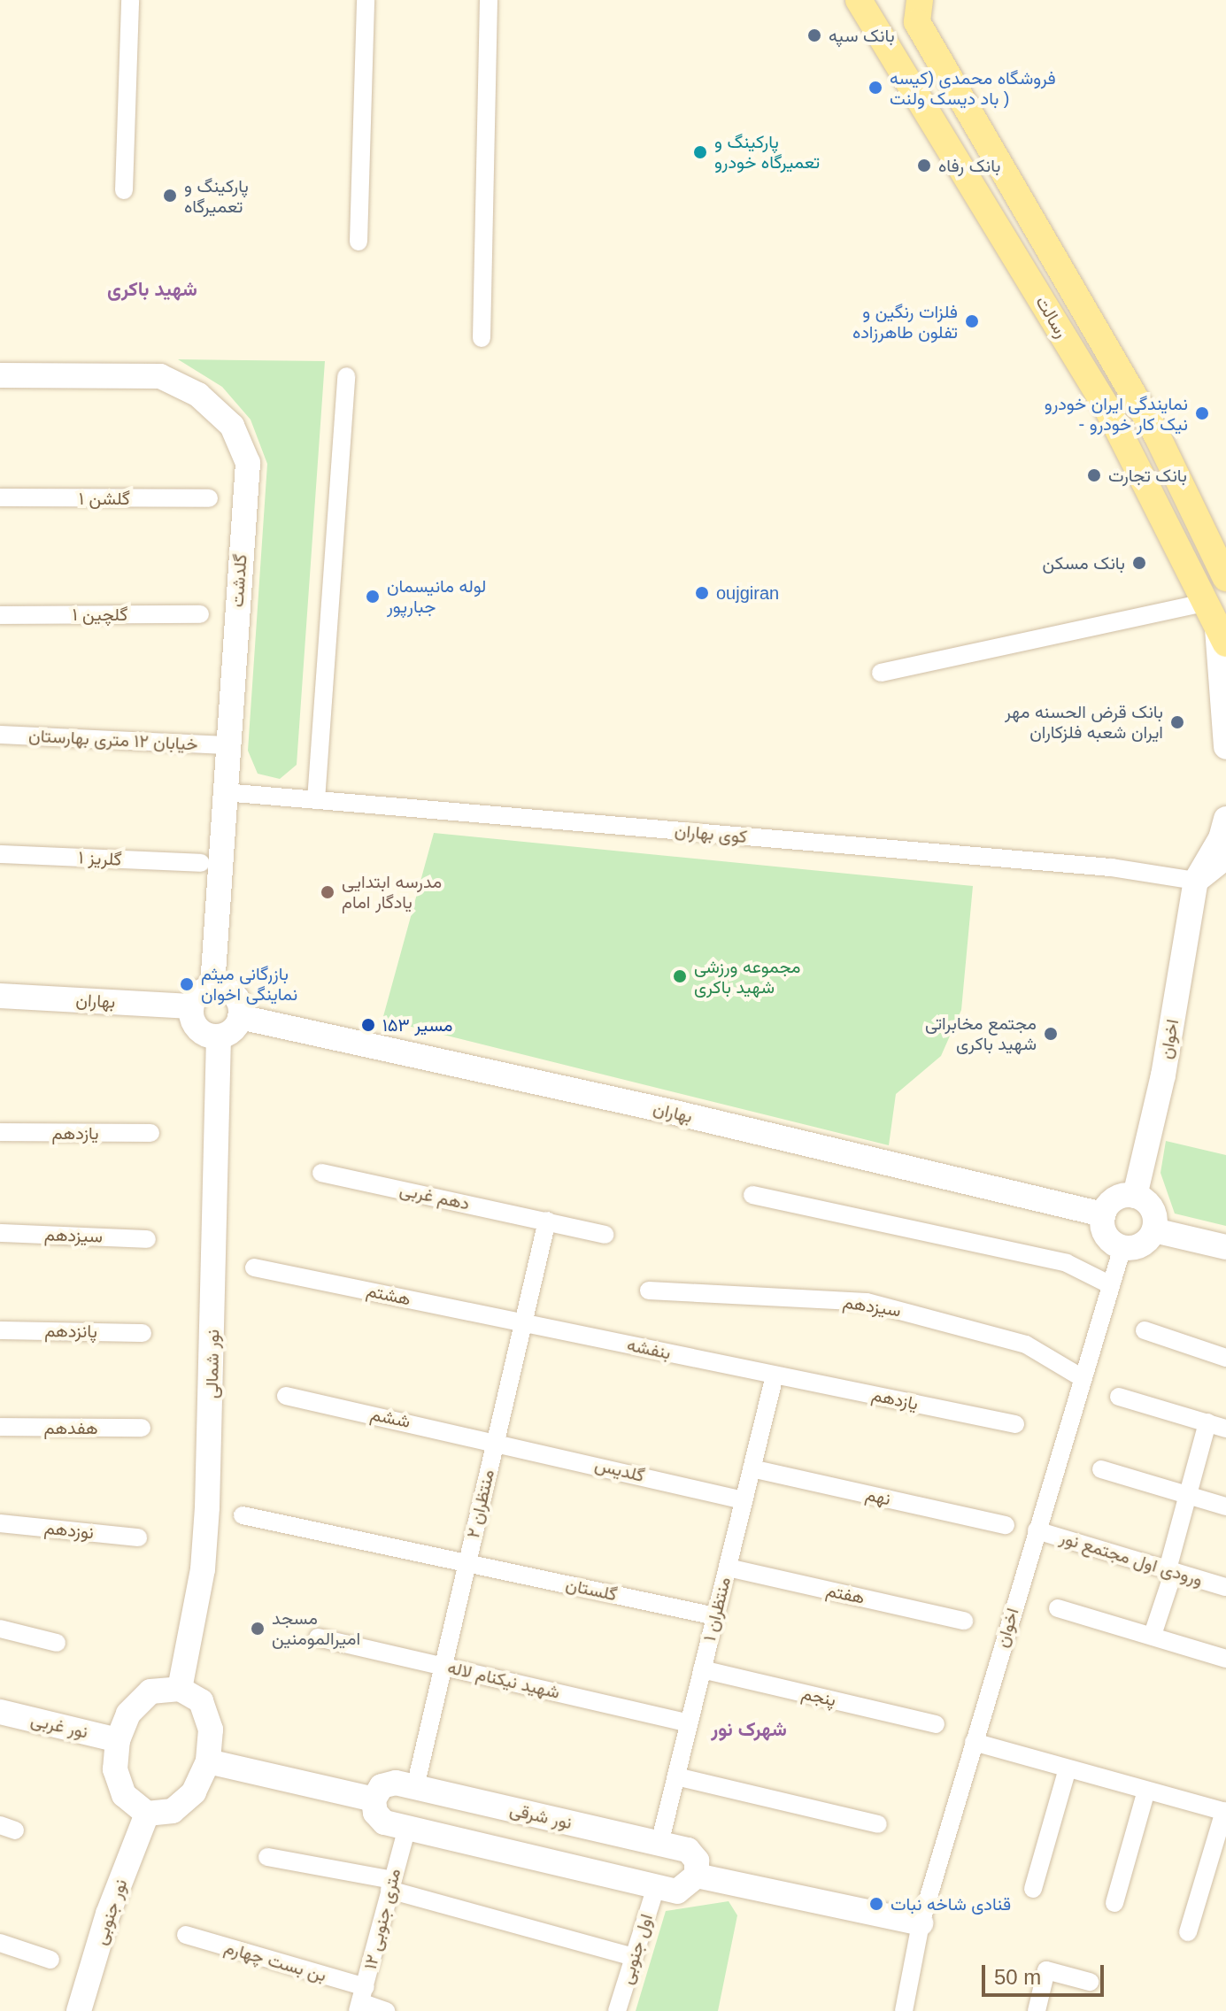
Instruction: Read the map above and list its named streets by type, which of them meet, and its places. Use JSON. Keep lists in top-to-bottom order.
{
  "streets": {
    "main road": [
      "رسالت",
      "گلدشت",
      "بهاران",
      "اخوان",
      "نور شمالی",
      "نور غربی",
      "نور شرقی",
      "نور جنوبی"
    ],
    "street": [
      "گلشن ۱",
      "گلچین ۱",
      "خیابان ۱۲ متری بهارستان",
      "کوی بهاران",
      "گلریز ۱",
      "یازدهم",
      "دهم غربی",
      "سیزدهم",
      "هشتم",
      "پانزدهم",
      "بنفشه",
      "ششم",
      "هفدهم",
      "گلدیس",
      "نهم",
      "منتظران ۲",
      "نوزدهم",
      "ورودی اول مجتمع نور",
      "گلستان",
      "هفتم",
      "منتظران ۱",
      "شهید نیکنام لاله",
      "پنجم",
      "۱۲ متری جنوبی",
      "اول جنوبی",
      "بن بست چهارم"
    ]
  },
  "crossings": [
    ["گلدشت", "خیابان ۱۲ متری بهارستان"],
    ["گلدشت", "کوی بهاران"],
    ["گلدشت", "بهاران"],
    ["گلدشت", "نور شمالی"],
    ["کوی بهاران", "اخوان"],
    ["بهاران", "اخوان"],
    ["بهاران", "نور شمالی"],
    ["اخوان", "سیزدهم"],
    ["اخوان", "ورودی اول مجتمع نور"],
    ["یازدهم", "بنفشه"],
    ["یازدهم", "منتظران ۱"],
    ["دهم غربی", "منتظران ۲"],
    ["هشتم", "بنفشه"],
    ["هشتم", "منتظران ۲"],
    ["بنفشه", "منتظران ۲"],
    ["بنفشه", "منتظران ۱"],
    ["نور شمالی", "نور غربی"],
    ["نور شمالی", "نور جنوبی"],
    ["ششم", "گلدیس"],
    ["ششم", "منتظران ۲"],
    ["گلدیس", "منتظران ۲"],
    ["گلدیس", "منتظران ۱"],
    ["نهم", "منتظران ۱"],
    ["منتظران ۲", "گلستان"],
    ["منتظران ۲", "شهید نیکنام لاله"],
    ["منتظران ۲", "نور شرقی"],
    ["گلستان", "منتظران ۱"],
    ["هفتم", "منتظران ۱"],
    ["منتظران ۱", "شهید نیکنام لاله"],
    ["منتظران ۱", "پنجم"],
    ["منتظران ۱", "نور شرقی"],
    ["نور غربی", "نور جنوبی"],
    ["۱۲ متری جنوبی", "بن بست چهارم"]
  ],
  "districts": ["شهید باکری", "شهرک نور"],
  "places": [
    "بانک سپه",
    "فروشگاه محمدی (کیسه باد دیسک ولنت )",
    "پارکینگ و تعمیرگاه خودرو",
    "بانک رفاه",
    "پارکینگ و تعمیرگاه",
    "فلزات رنگین و تفلون طاهرزاده",
    "نمایندگی ایران خودرو - نیک کار خودرو",
    "بانک تجارت",
    "بانک مسکن",
    "oujgiran",
    "لوله مانیسمان جبارپور",
    "بانک قرض الحسنه مهر ایران شعبه فلزکاران",
    "مدرسه ابتدایی یادگار امام",
    "مجموعه ورزشی شهید باکری",
    "بازرگانی میثم نماینگی اخوان",
    "مسیر ۱۵۳",
    "مجتمع مخابراتی شهید باکری",
    "مسجد امیرالمومنین",
    "قنادی شاخه نبات"
  ],
  "scale_bar": "50 m"
}
